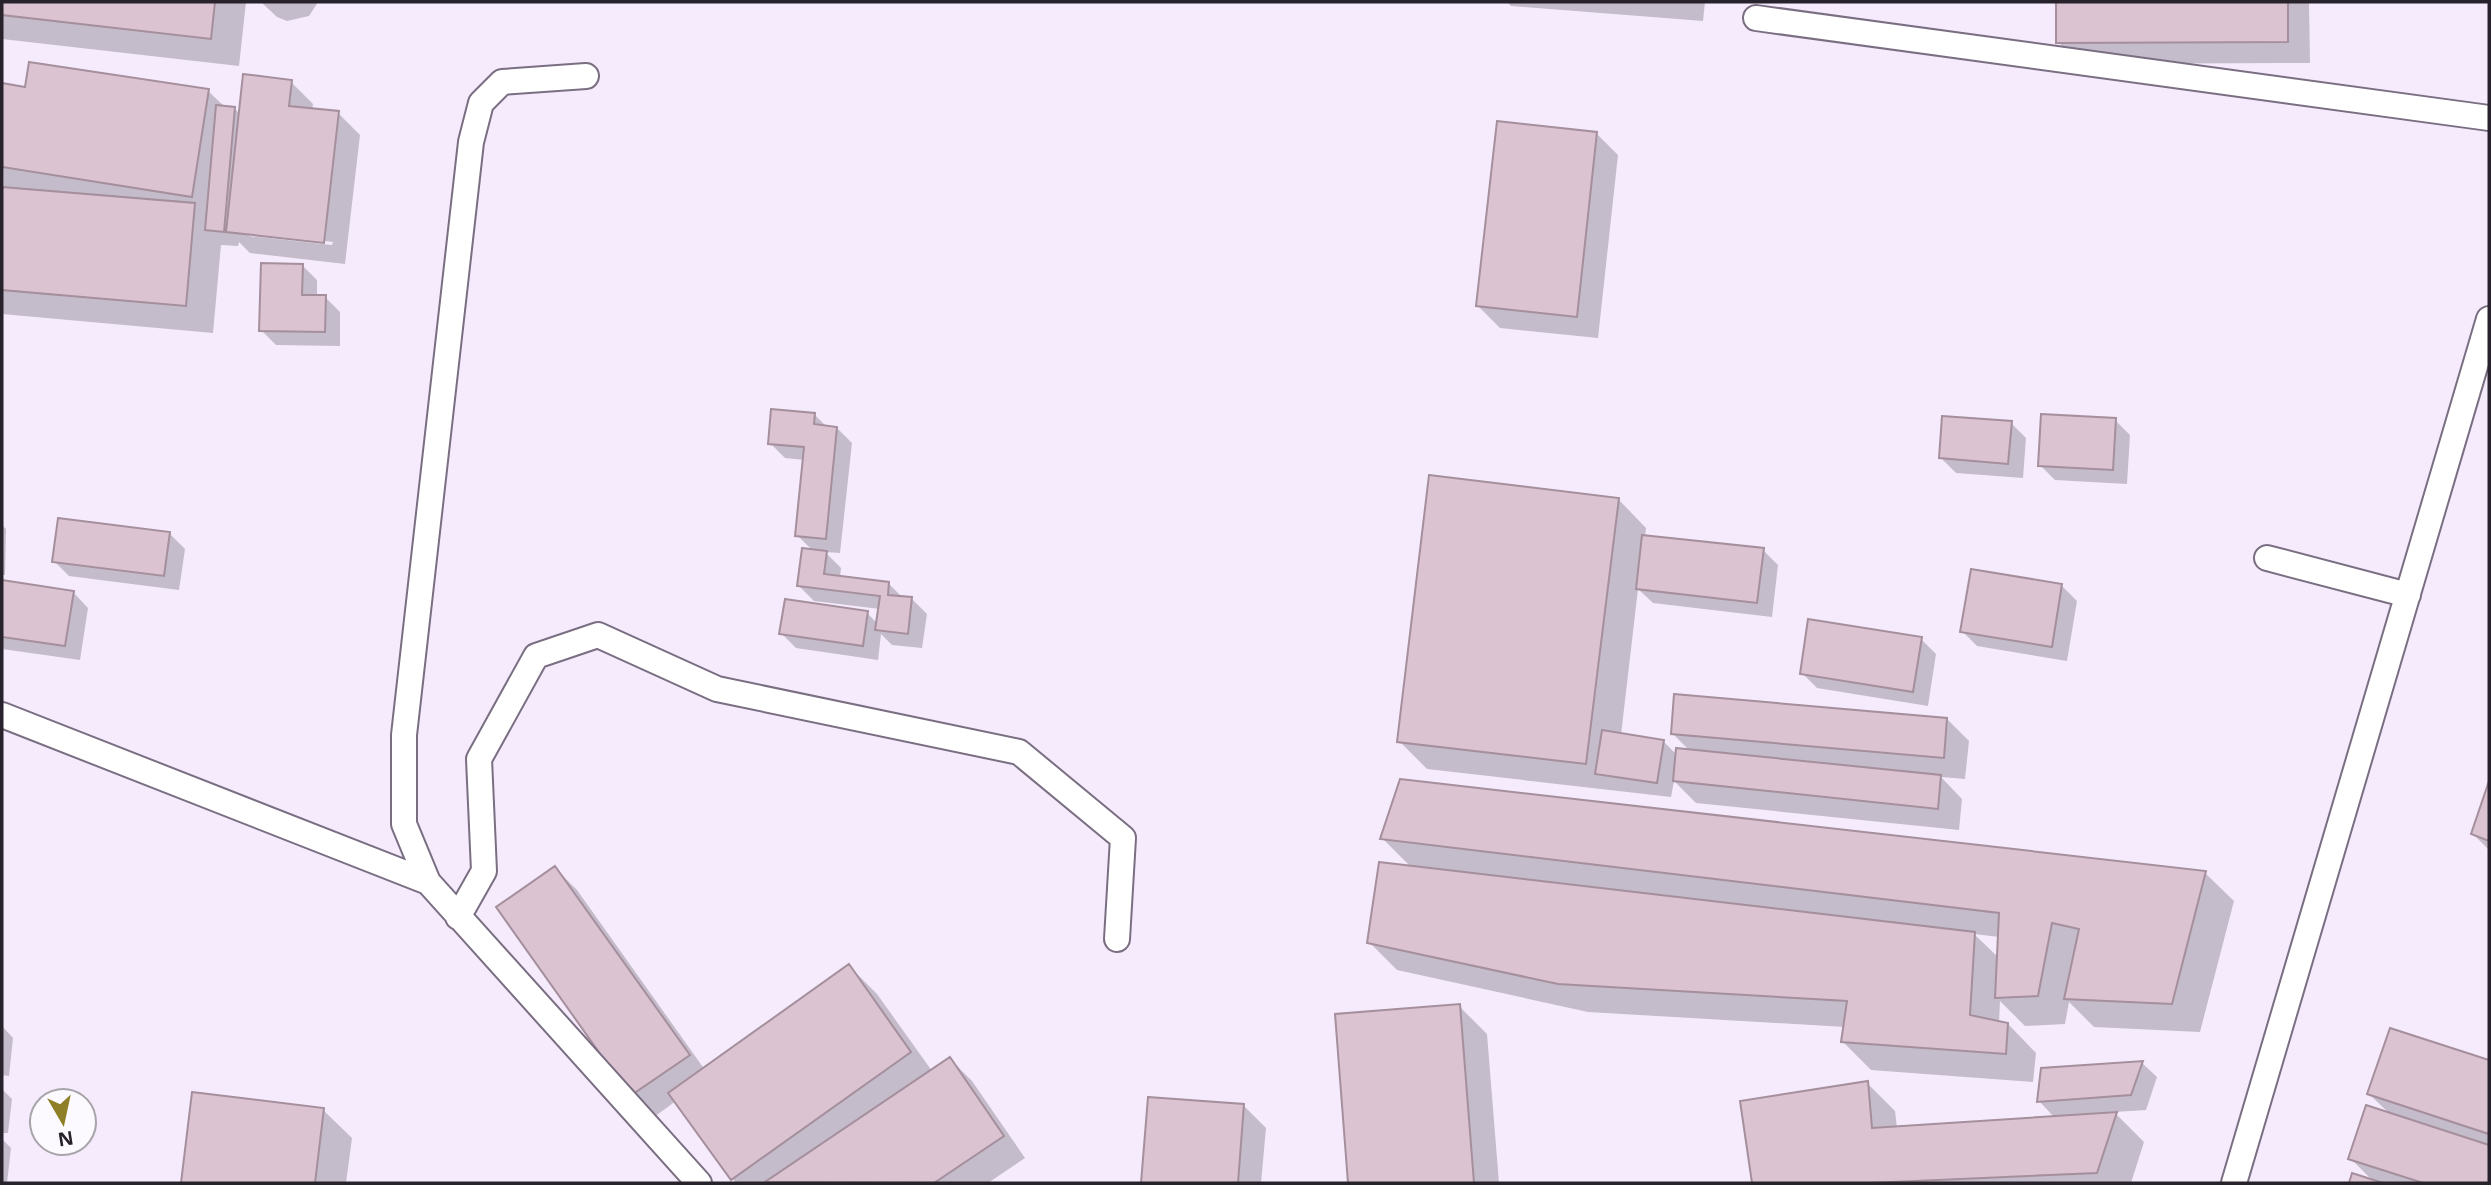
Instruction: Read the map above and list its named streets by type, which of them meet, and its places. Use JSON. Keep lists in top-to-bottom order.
{
  "north": "bottom"
}
